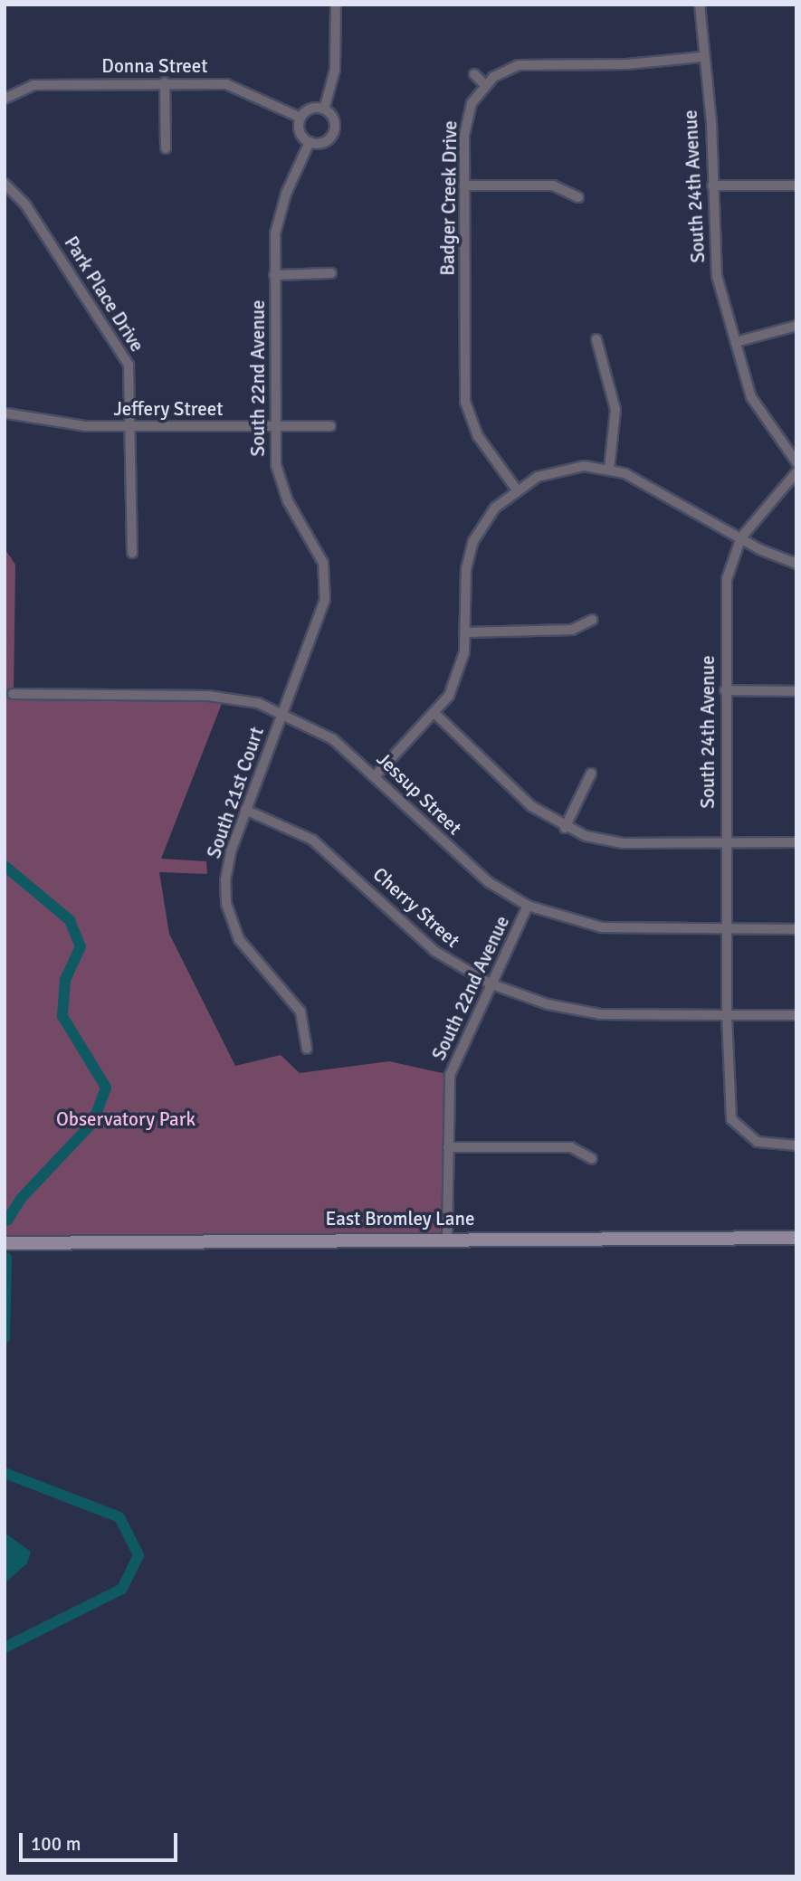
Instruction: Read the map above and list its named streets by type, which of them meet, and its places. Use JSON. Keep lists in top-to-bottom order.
{
  "streets": {
    "main road": ["East Bromley Lane"],
    "street": [
      "Donna Street",
      "South 24th Avenue",
      "Badger Creek Drive",
      "Park Place Drive",
      "South 22nd Avenue",
      "Jeffery Street",
      "South 21st Court",
      "Jessup Street",
      "Cherry Street"
    ]
  },
  "crossings": [
    ["Donna Street", "South 22nd Avenue"],
    ["South 24th Avenue", "Jessup Street"],
    ["South 24th Avenue", "Cherry Street"],
    ["Park Place Drive", "Jeffery Street"],
    ["South 22nd Avenue", "Jeffery Street"],
    ["South 22nd Avenue", "South 21st Court"],
    ["South 22nd Avenue", "Jessup Street"],
    ["South 22nd Avenue", "Cherry Street"],
    ["South 22nd Avenue", "East Bromley Lane"],
    ["South 21st Court", "Jessup Street"],
    ["South 21st Court", "Cherry Street"]
  ],
  "parks": ["Observatory Park"],
  "scale_bar": "100 m"
}
